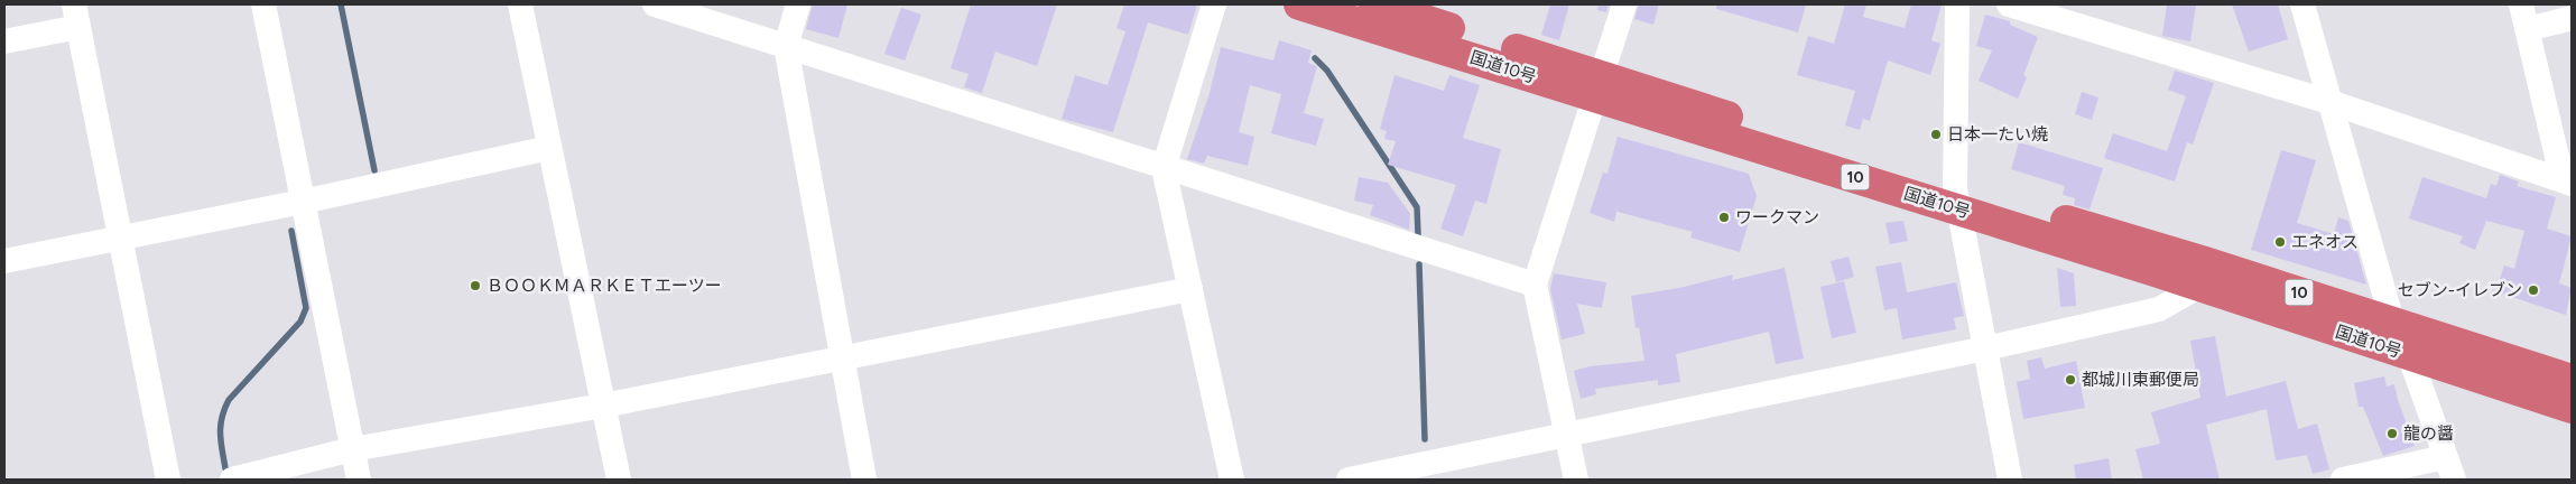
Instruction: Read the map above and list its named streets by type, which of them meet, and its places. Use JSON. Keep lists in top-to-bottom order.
{
  "streets": {
    "highway": ["国道10号", "10"]
  },
  "places": [
    "日本一たい焼",
    "ワークマン",
    "エネオス",
    "ＢＯＯＫＭＡＲＫＥＴエーツー",
    "セブン-イレブン",
    "都城川東郵便局",
    "龍の醤"
  ]
}
